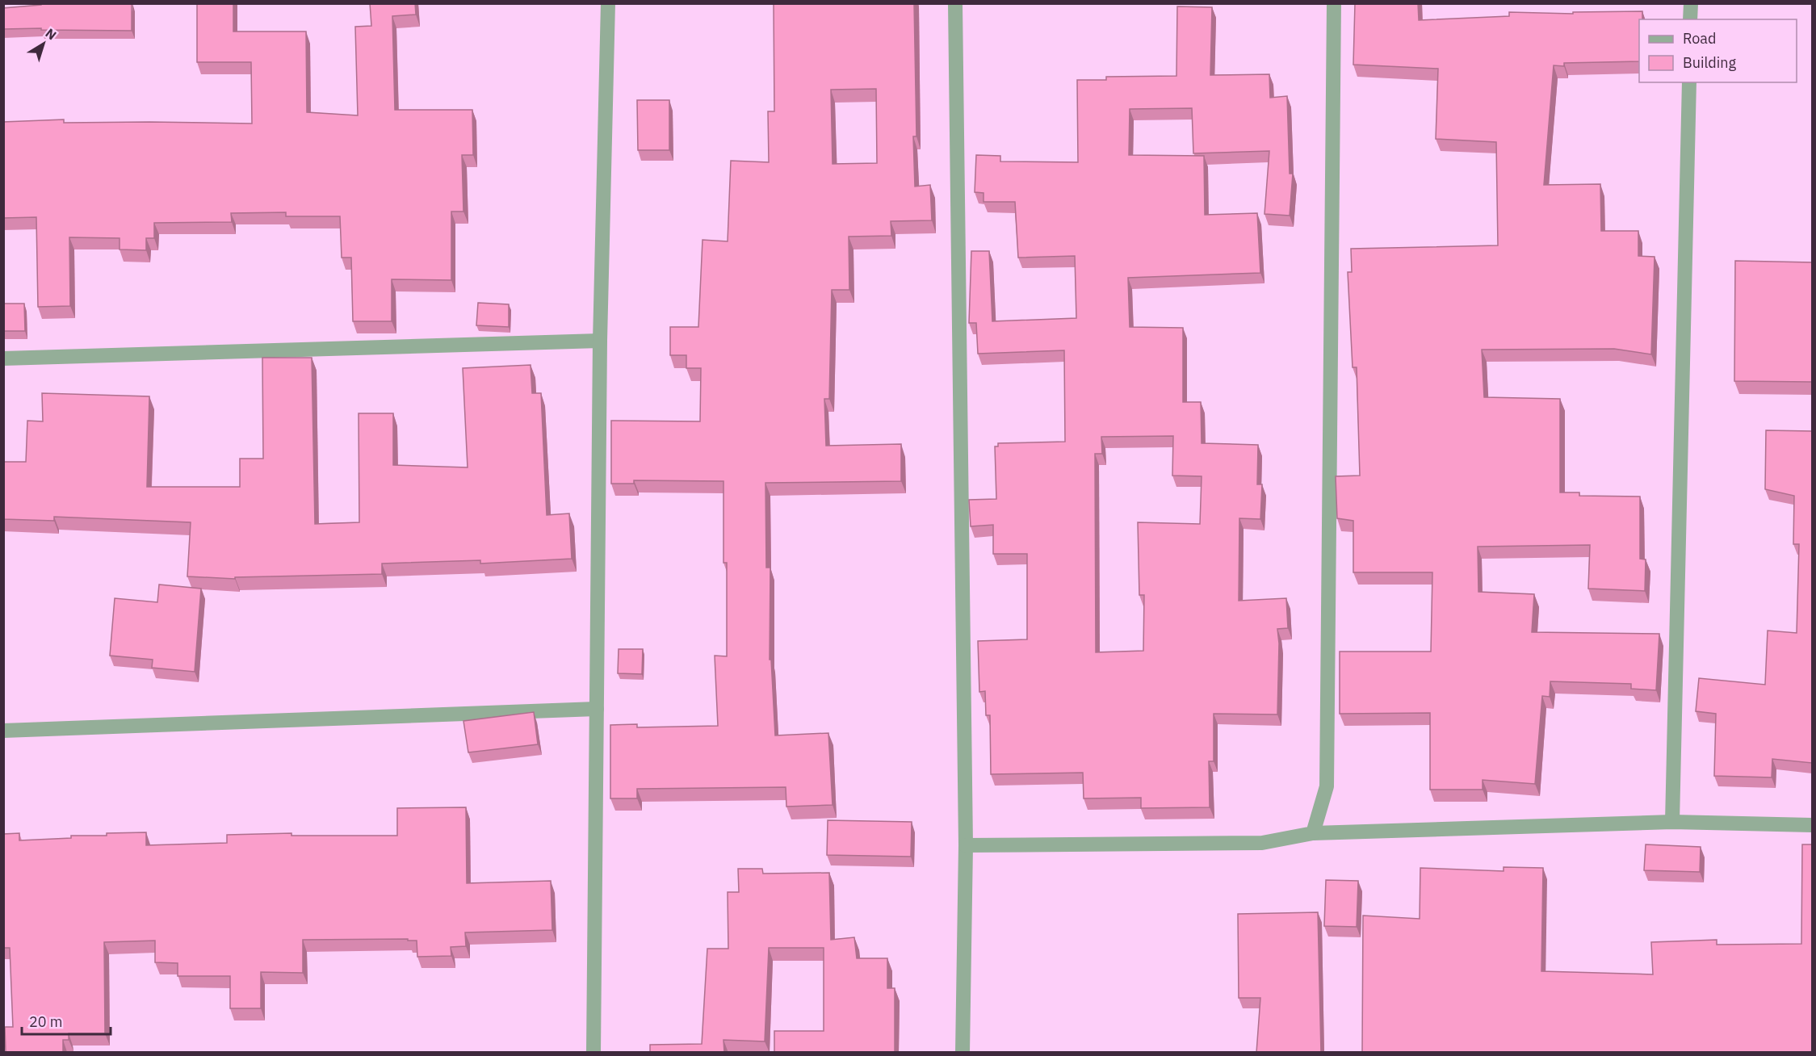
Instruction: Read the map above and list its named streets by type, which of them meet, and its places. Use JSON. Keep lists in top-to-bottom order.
{
  "legend": ["Road", "Building"],
  "scale_bar": "20 m",
  "north": "top right"
}
